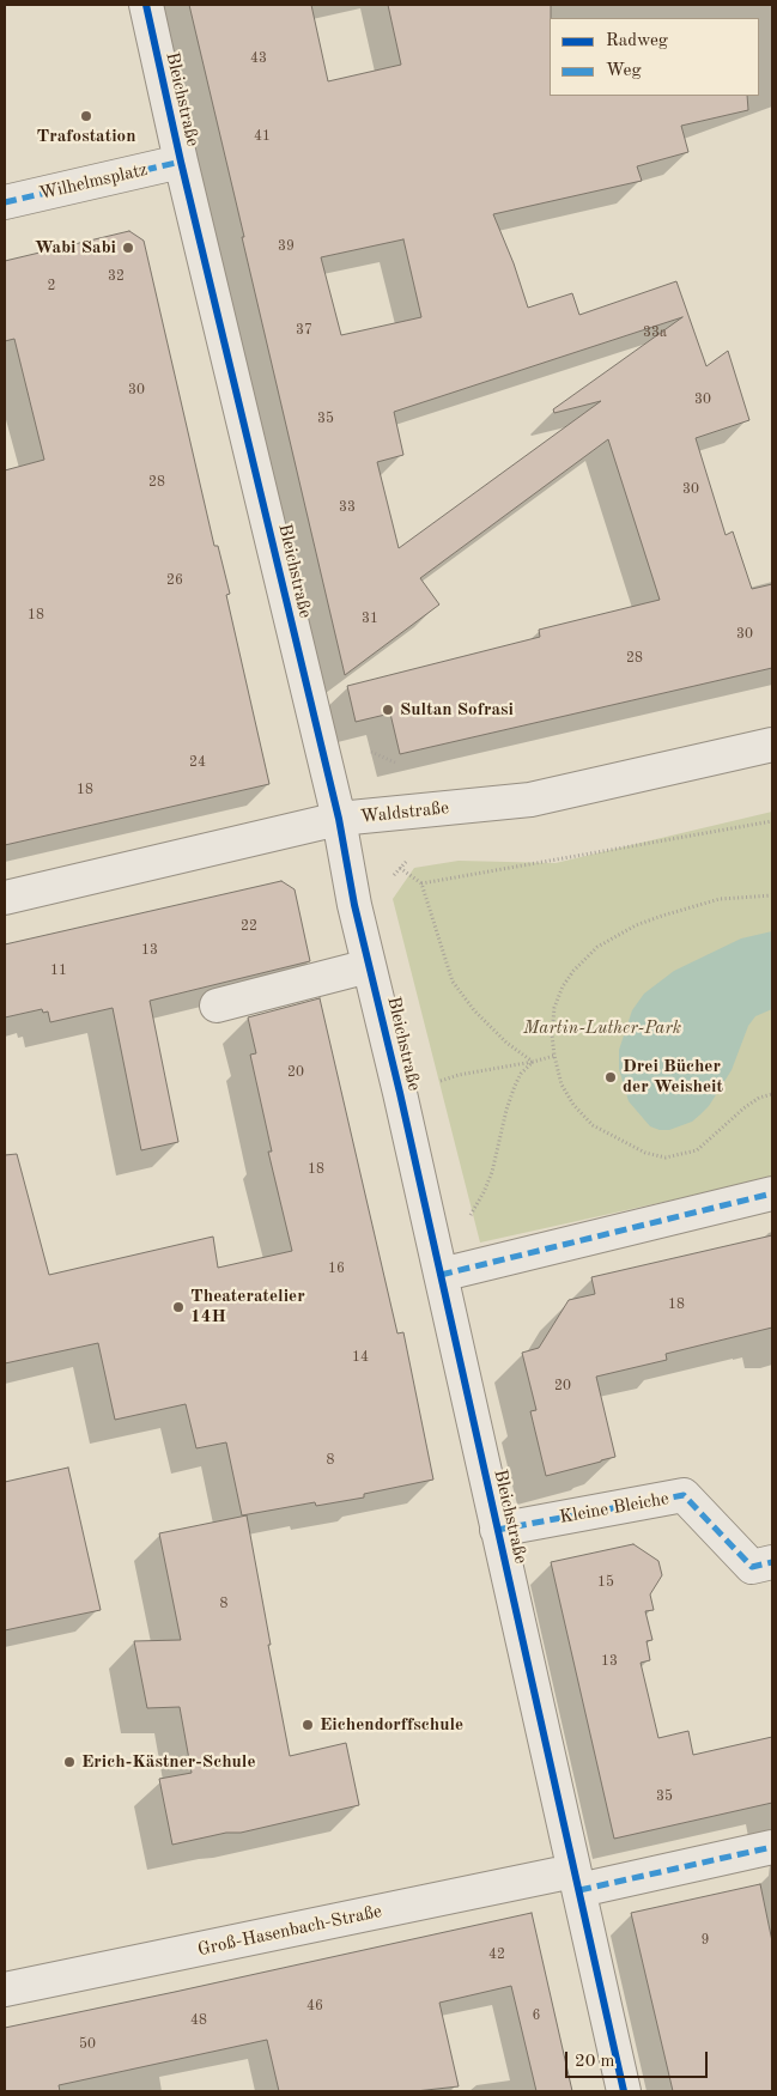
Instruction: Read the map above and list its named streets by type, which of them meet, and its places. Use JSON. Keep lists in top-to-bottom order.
{
  "streets": {
    "street": [
      "Bleichstraße",
      "Wilhelmsplatz",
      "Waldstraße",
      "Kleine Bleiche",
      "Groß-Hasenbach-Straße"
    ]
  },
  "crossings": [
    ["Bleichstraße", "Wilhelmsplatz"],
    ["Bleichstraße", "Waldstraße"],
    ["Bleichstraße", "Kleine Bleiche"],
    ["Bleichstraße", "Groß-Hasenbach-Straße"]
  ],
  "parks": ["Martin-Luther-Park"],
  "places": [
    "Trafostation",
    "Wabi Sabi",
    "Sultan Sofrasi",
    "Drei Bücher der Weisheit",
    "Theateratelier 14H",
    "Eichendorffschule",
    "Erich-Kästner-Schule"
  ],
  "house_numbers": [
    "43",
    "41",
    "39",
    "32",
    "2",
    "37",
    "33a",
    "30",
    "30",
    "35",
    "28",
    "30",
    "33",
    "26",
    "18",
    "31",
    "30",
    "28",
    "24",
    "18",
    "22",
    "13",
    "11",
    "20",
    "18",
    "16",
    "18",
    "14",
    "20",
    "8",
    "15",
    "8",
    "13",
    "35",
    "9",
    "42",
    "46",
    "6",
    "48",
    "50"
  ],
  "legend": ["Radweg", "Weg"],
  "scale_bar": "20 m"
}
